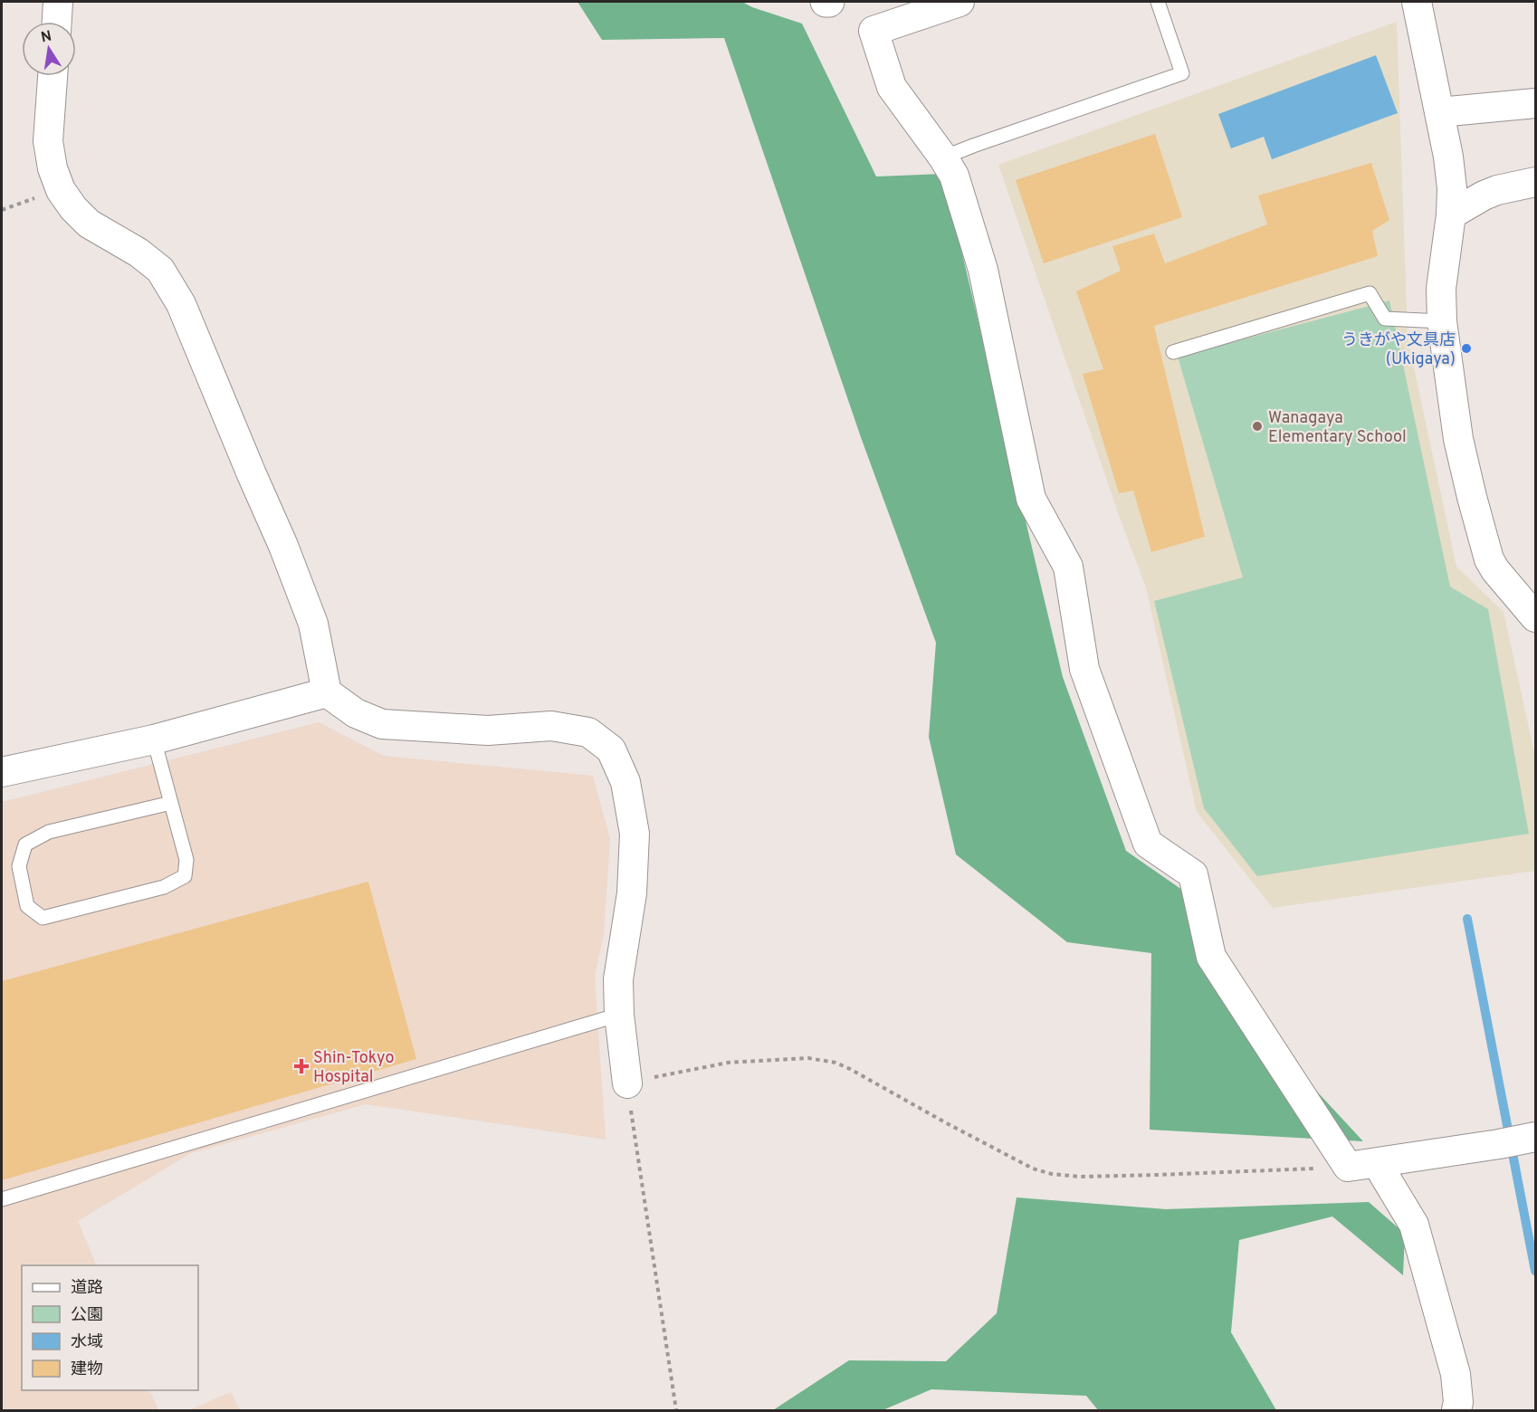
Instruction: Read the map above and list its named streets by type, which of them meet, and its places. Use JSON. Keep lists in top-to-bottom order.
{
  "places": {
    "other": ["うきがや文具店 (Ukigaya)", "Wanagaya Elementary School"],
    "health": ["Shin-Tokyo Hospital"]
  },
  "legend": [
    "道路",
    "公園",
    "水域",
    "建物"
  ],
  "north": "top"
}
